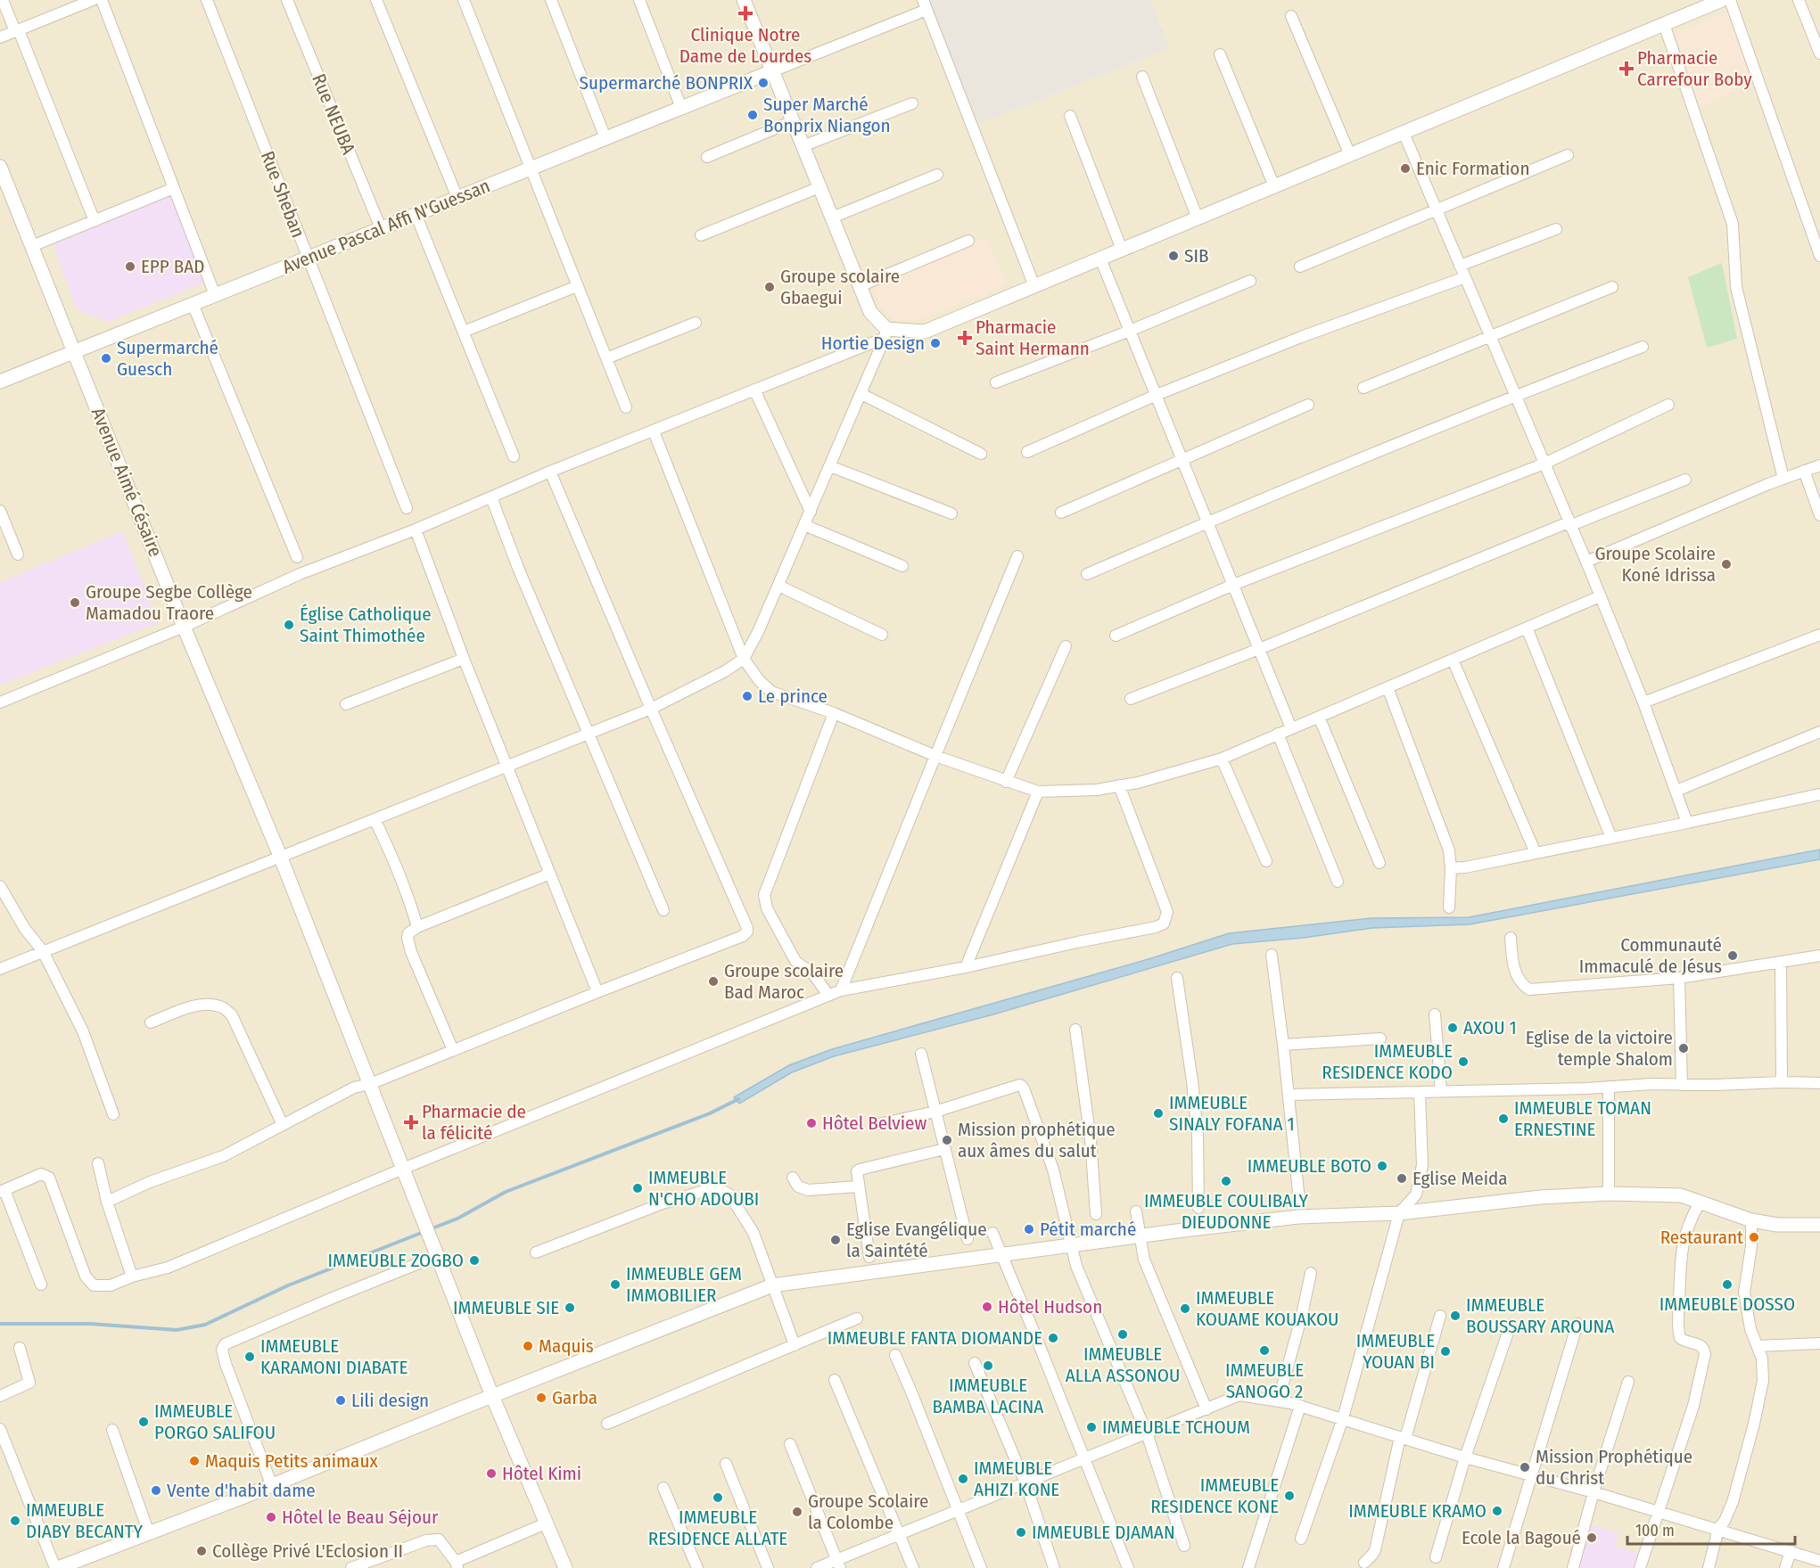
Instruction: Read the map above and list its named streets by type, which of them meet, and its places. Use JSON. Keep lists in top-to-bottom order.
{
  "streets": {
    "street": [
      "Rue NEUBA",
      "Rue Sheban",
      "Avenue Pascal Affi N'Guessan",
      "Avenue Aimé Césaire"
    ]
  },
  "crossings": [
    ["Rue NEUBA", "Avenue Pascal Affi N'Guessan"],
    ["Rue Sheban", "Avenue Pascal Affi N'Guessan"],
    ["Avenue Pascal Affi N'Guessan", "Avenue Aimé Césaire"]
  ],
  "places": {
    "health": [
      "Clinique Notre Dame de Lourdes",
      "Pharmacie Carrefour Boby",
      "Pharmacie Saint Hermann",
      "Pharmacie de la félicité"
    ],
    "other": [
      "Supermarché BONPRIX",
      "Super Marché Bonprix Niangon",
      "Enic Formation",
      "SIB",
      "EPP BAD",
      "Groupe scolaire Gbaegui",
      "Hortie Design",
      "Supermarché Guesch",
      "Groupe Scolaire Koné Idrissa",
      "Groupe Segbe Collège Mamadou Traore",
      "Église Catholique Saint Thimothée",
      "Le prince",
      "Communauté Immaculé de Jésus",
      "Groupe scolaire Bad Maroc",
      "AXOU 1",
      "Eglise de la victoire temple Shalom",
      "IMMEUBLE RESIDENCE KODO",
      "IMMEUBLE SINALY FOFANA 1",
      "IMMEUBLE TOMAN ERNESTINE",
      "Hôtel Belview",
      "Mission prophétique aux âmes du salut",
      "IMMEUBLE BOTO",
      "Eglise Meida",
      "IMMEUBLE COULIBALY DIEUDONNE",
      "IMMEUBLE N'CHO ADOUBI",
      "Pétit marché",
      "Restaurant",
      "Eglise Evangélique la Saintété",
      "IMMEUBLE ZOGBO",
      "IMMEUBLE GEM IMMOBILIER",
      "IMMEUBLE DOSSO",
      "Hôtel Hudson",
      "IMMEUBLE SIE",
      "IMMEUBLE KOUAME KOUAKOU",
      "IMMEUBLE BOUSSARY AROUNA",
      "IMMEUBLE ALLA ASSONOU",
      "IMMEUBLE FANTA DIOMANDE",
      "Maquis",
      "IMMEUBLE SANOGO 2",
      "IMMEUBLE YOUAN BI",
      "IMMEUBLE KARAMONI DIABATE",
      "IMMEUBLE BAMBA LACINA",
      "Garba",
      "Lili design",
      "IMMEUBLE PORGO SALIFOU",
      "IMMEUBLE TCHOUM",
      "Maquis Petits animaux",
      "Mission Prophétique du Christ",
      "Hôtel Kimi",
      "IMMEUBLE AHIZI KONE",
      "Vente d'habit dame",
      "IMMEUBLE RESIDENCE KONE",
      "IMMEUBLE RESIDENCE ALLATE",
      "IMMEUBLE KRAMO",
      "Groupe Scolaire la Colombe",
      "Hôtel le Beau Séjour",
      "IMMEUBLE DIABY BECANTY",
      "IMMEUBLE DJAMAN",
      "Ecole la Bagoué",
      "Collège Privé L'Eclosion II"
    ]
  },
  "scale_bar": "100 m"
}
